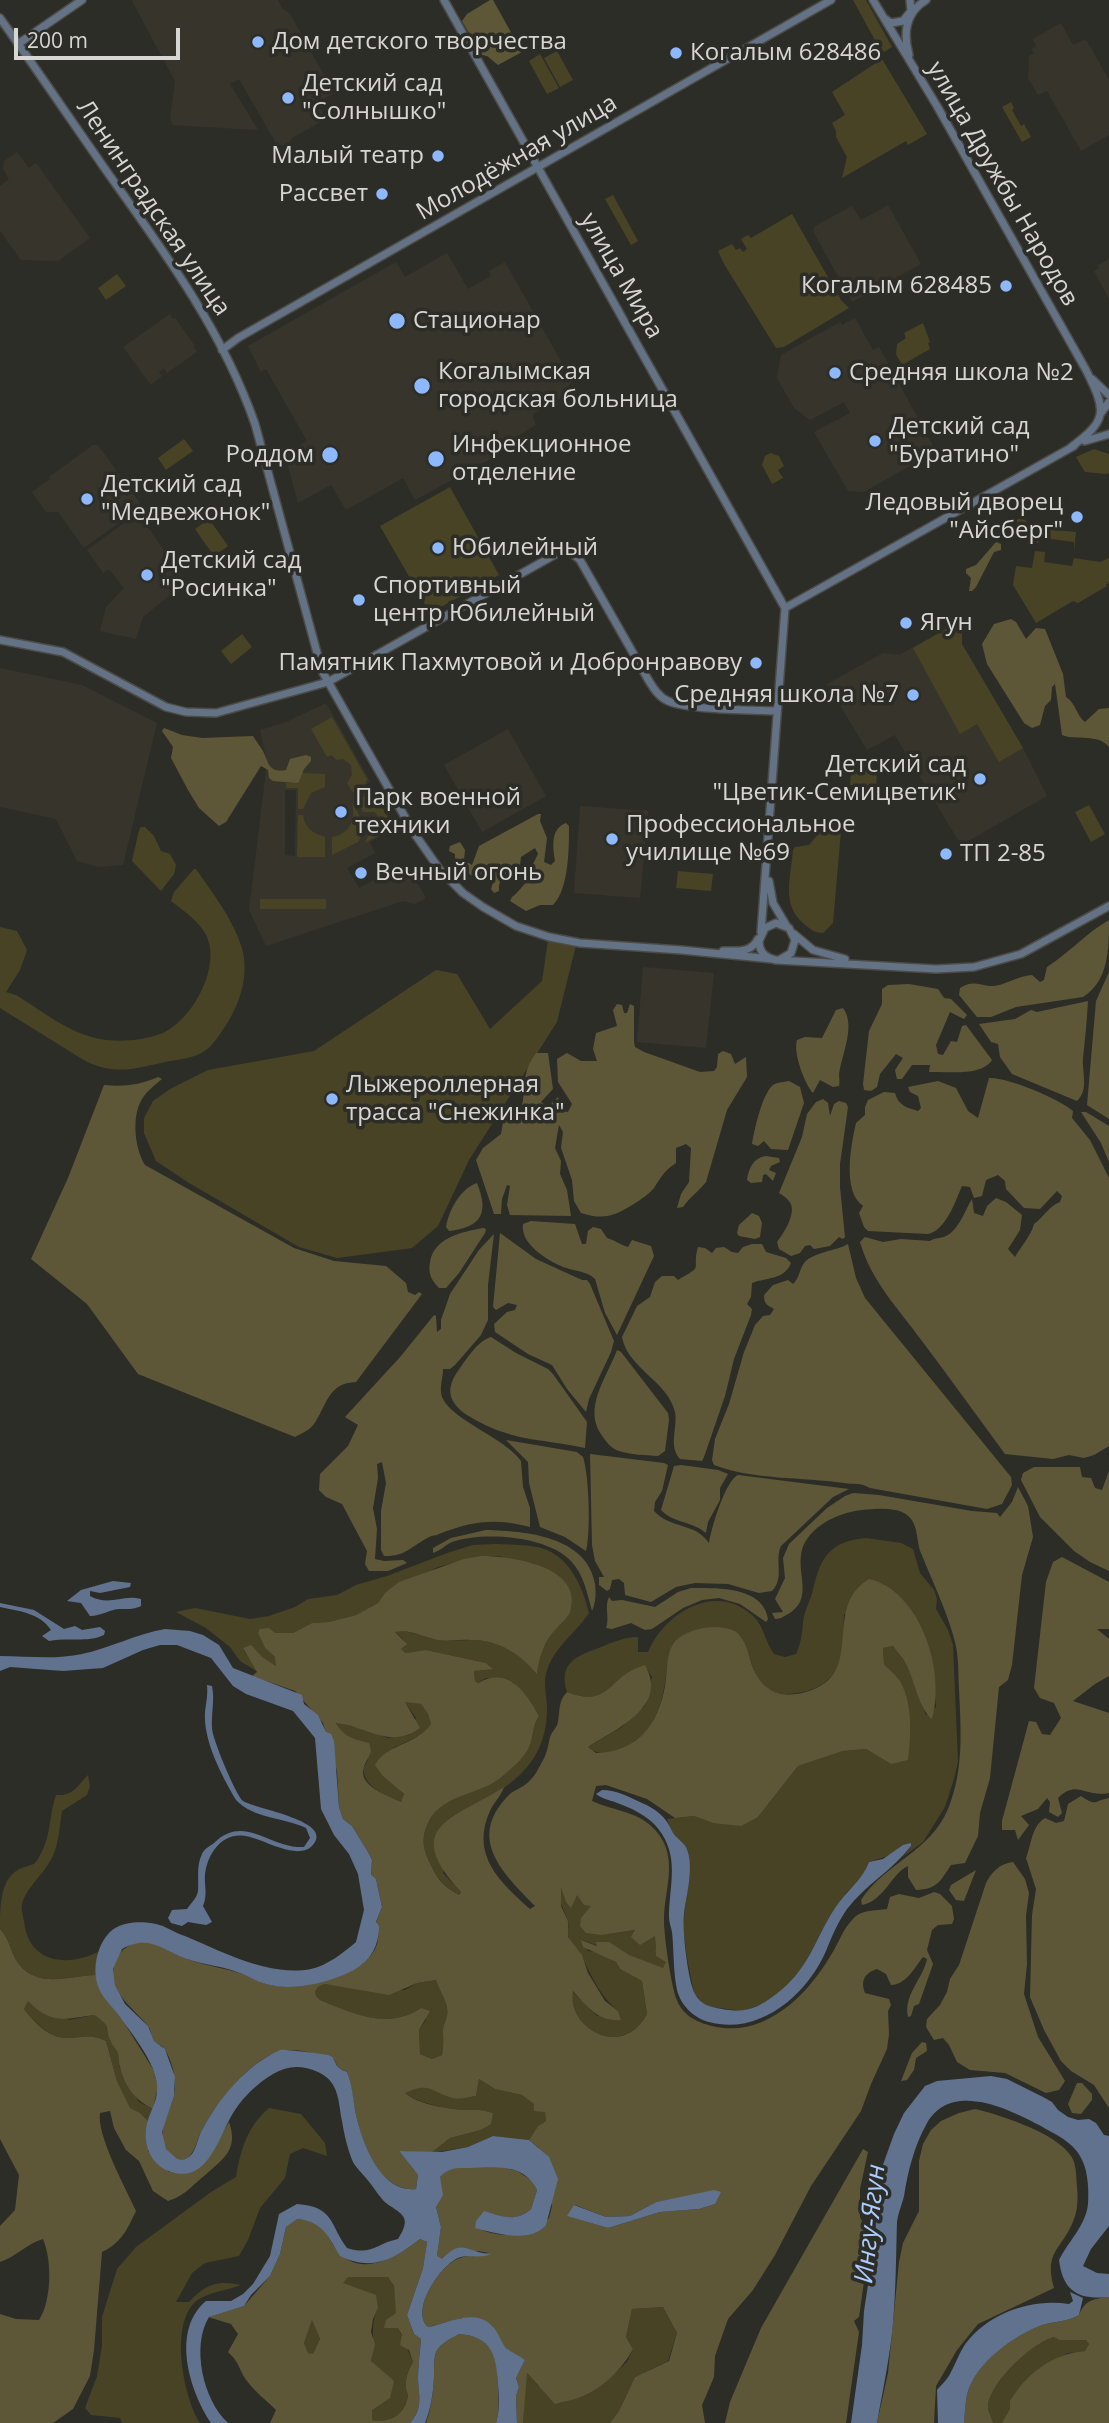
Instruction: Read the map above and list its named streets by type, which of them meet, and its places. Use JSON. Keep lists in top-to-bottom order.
{
  "streets": {
    "street": [
      "Молодёжная улица",
      "улица Дружбы Народов",
      "Ленинградская улица",
      "улица Мира"
    ]
  },
  "crossings": [
    ["Молодёжная улица", "Ленинградская улица"],
    ["Молодёжная улица", "улица Мира"]
  ],
  "water": ["Ингу-Ягун"],
  "places": [
    "Дом детского творчества",
    "Когалым 628486",
    "Детский сад \"Солнышко\"",
    "Малый театр",
    "Рассвет",
    "Когалым 628485",
    "Стационар",
    "Средняя школа №2",
    "Когалымская городская больница",
    "Детский сад \"Буратино\"",
    "Роддом",
    "Инфекционное отделение",
    "Детский сад \"Медвежонок\"",
    "Ледовый дворец \"Айсберг\"",
    "Юбилейный",
    "Детский сад \"Росинка\"",
    "Спортивный центр Юбилейный",
    "Ягун",
    "Памятник Пахмутовой и Добронравову",
    "Средняя школа №7",
    "Детский сад \"Цветик-Семицветик\"",
    "Парк военной техники",
    "Профессиональное училище №69",
    "ТП 2-85",
    "Вечный огонь",
    "Лыжероллерная трасса \"Снежинка\""
  ],
  "scale_bar": "200 m"
}
